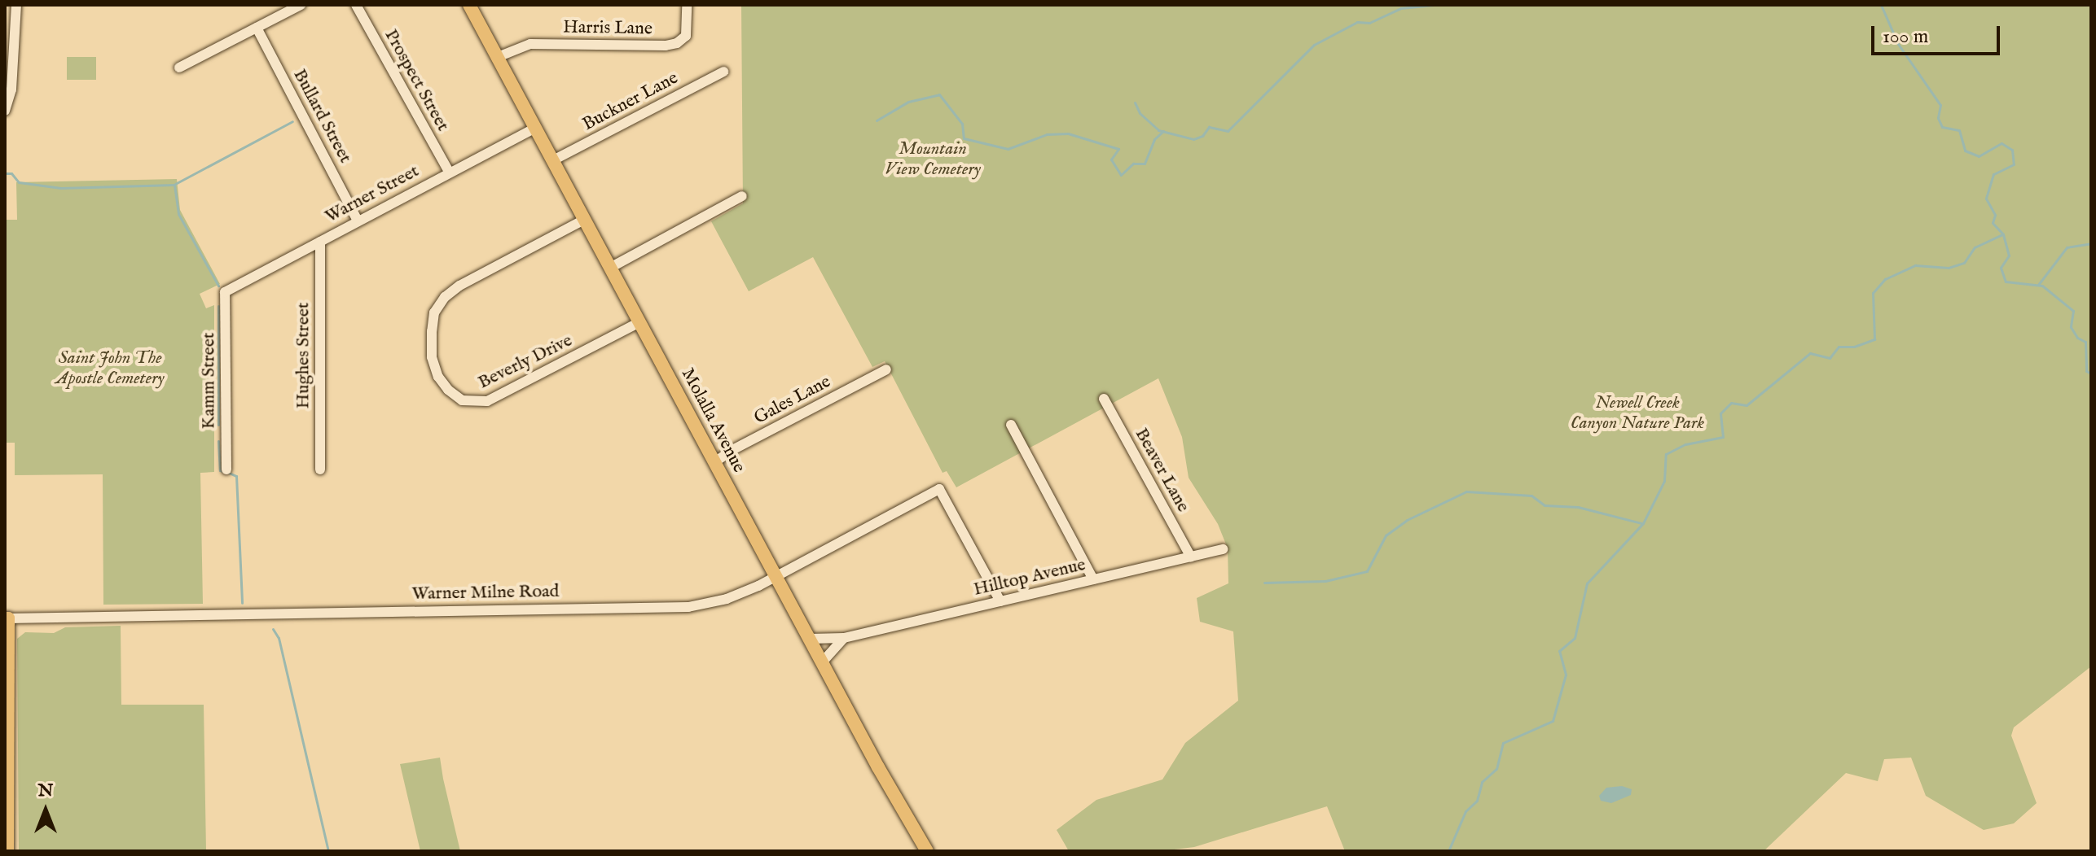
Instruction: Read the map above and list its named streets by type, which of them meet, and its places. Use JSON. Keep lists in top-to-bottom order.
{
  "streets": {
    "main road": ["Molalla Avenue"],
    "street": [
      "Harris Lane",
      "Prospect Street",
      "Buckner Lane",
      "Bullard Street",
      "Warner Street",
      "Hughes Street",
      "Beverly Drive",
      "Kamm Street",
      "Gales Lane",
      "Beaver Lane",
      "Hilltop Avenue",
      "Warner Milne Road"
    ]
  },
  "crossings": [
    ["Harris Lane", "Molalla Avenue"],
    ["Prospect Street", "Warner Street"],
    ["Buckner Lane", "Molalla Avenue"],
    ["Bullard Street", "Warner Street"],
    ["Warner Street", "Hughes Street"],
    ["Warner Street", "Kamm Street"],
    ["Warner Street", "Molalla Avenue"],
    ["Beverly Drive", "Molalla Avenue"],
    ["Gales Lane", "Molalla Avenue"],
    ["Molalla Avenue", "Hilltop Avenue"],
    ["Molalla Avenue", "Warner Milne Road"],
    ["Beaver Lane", "Hilltop Avenue"],
    ["Hilltop Avenue", "Warner Milne Road"]
  ],
  "parks": ["Mountain View Cemetery", "Saint John The Apostle Cemetery", "Newell Creek Canyon Nature Park"],
  "scale_bar": "100 m",
  "north": "top"
}
